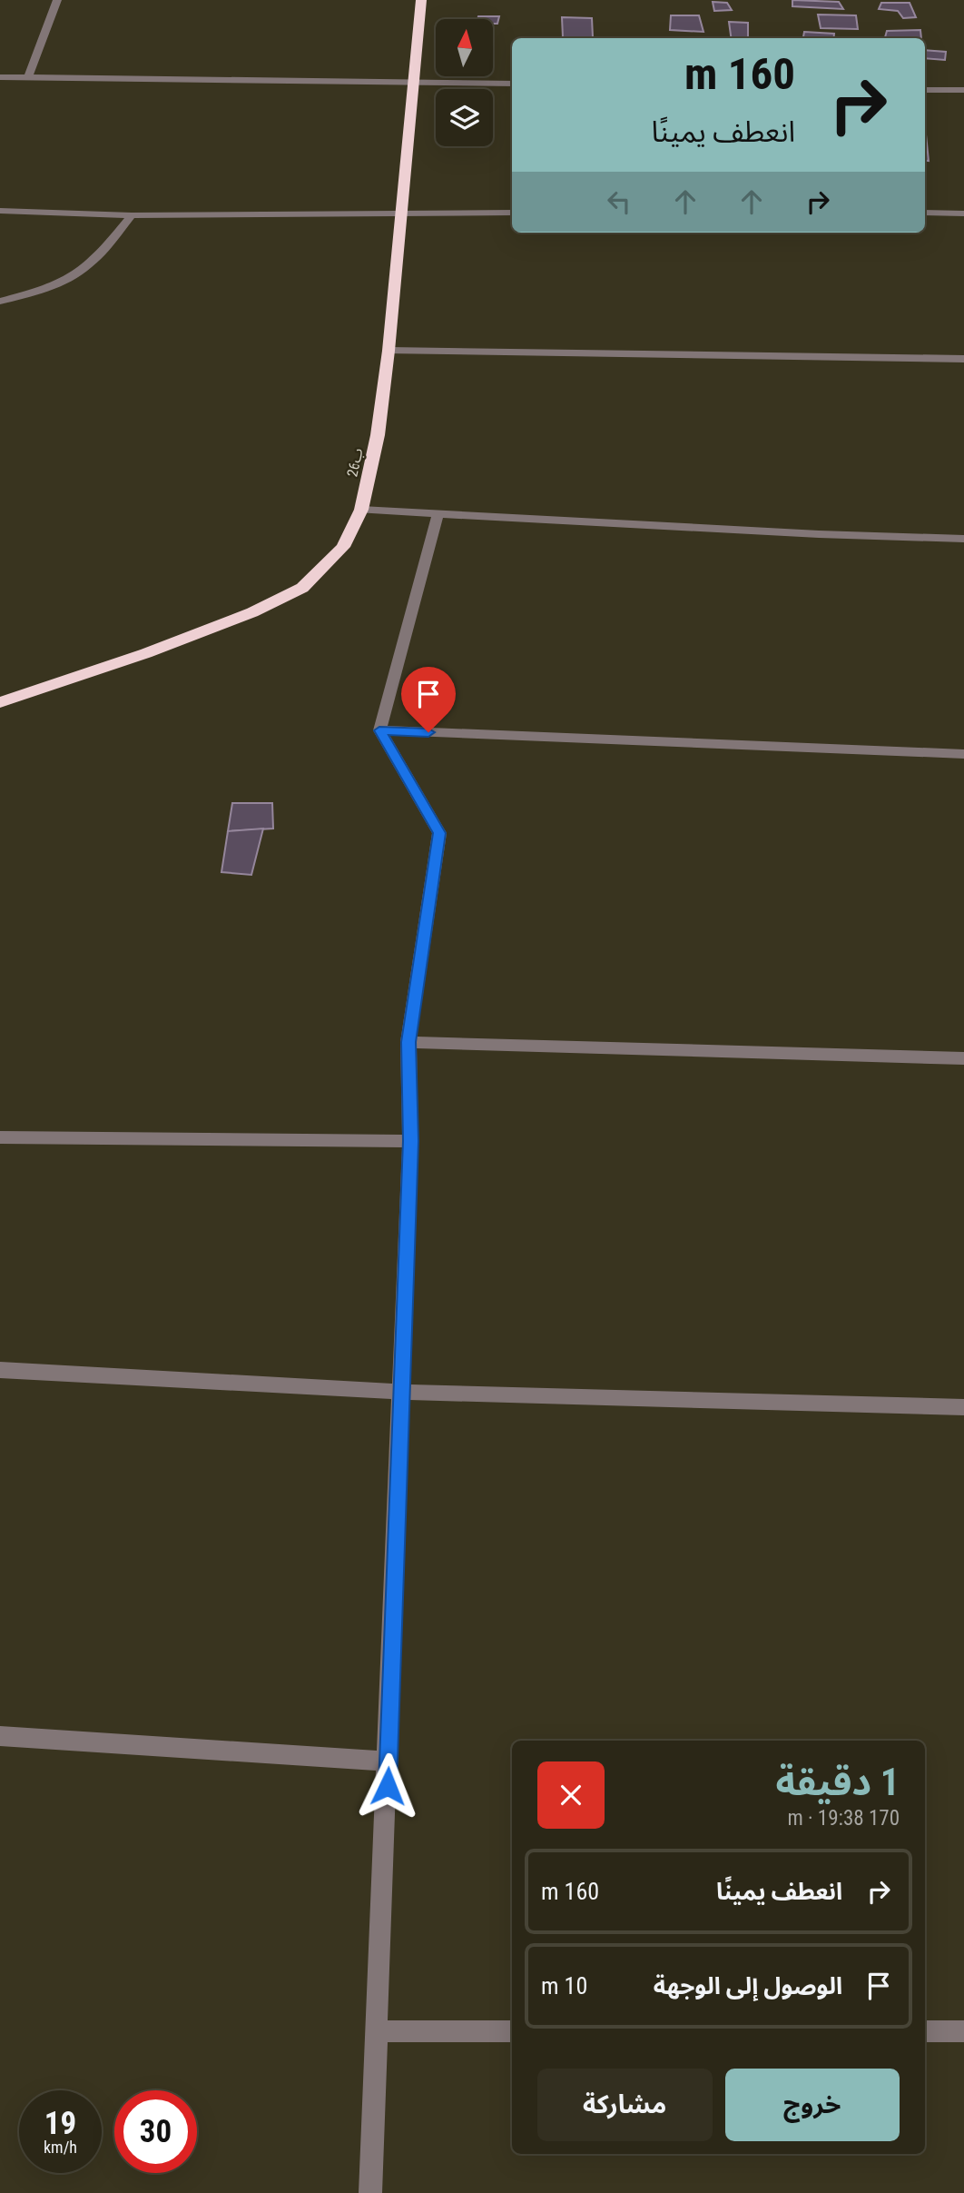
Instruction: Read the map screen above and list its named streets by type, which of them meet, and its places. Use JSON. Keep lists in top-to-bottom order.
{
  "streets": {
    "highway": ["26ب"]
  },
  "north": "top",
  "page": {
    "turn": ["160 m", "انعطف يمينًا"],
    "heading": ["1 دقيقة", "170 m · 19:38"],
    "list": [
      {
        "name": "انعطف يمينًا",
        "value": "160 m"
      },
      {
        "name": "الوصول إلى الوجهة",
        "value": "10 m"
      }
    ],
    "buttons": ["خروج", "مشاركة"],
    "speed": "19 km/h",
    "limit": "30"
  }
}
